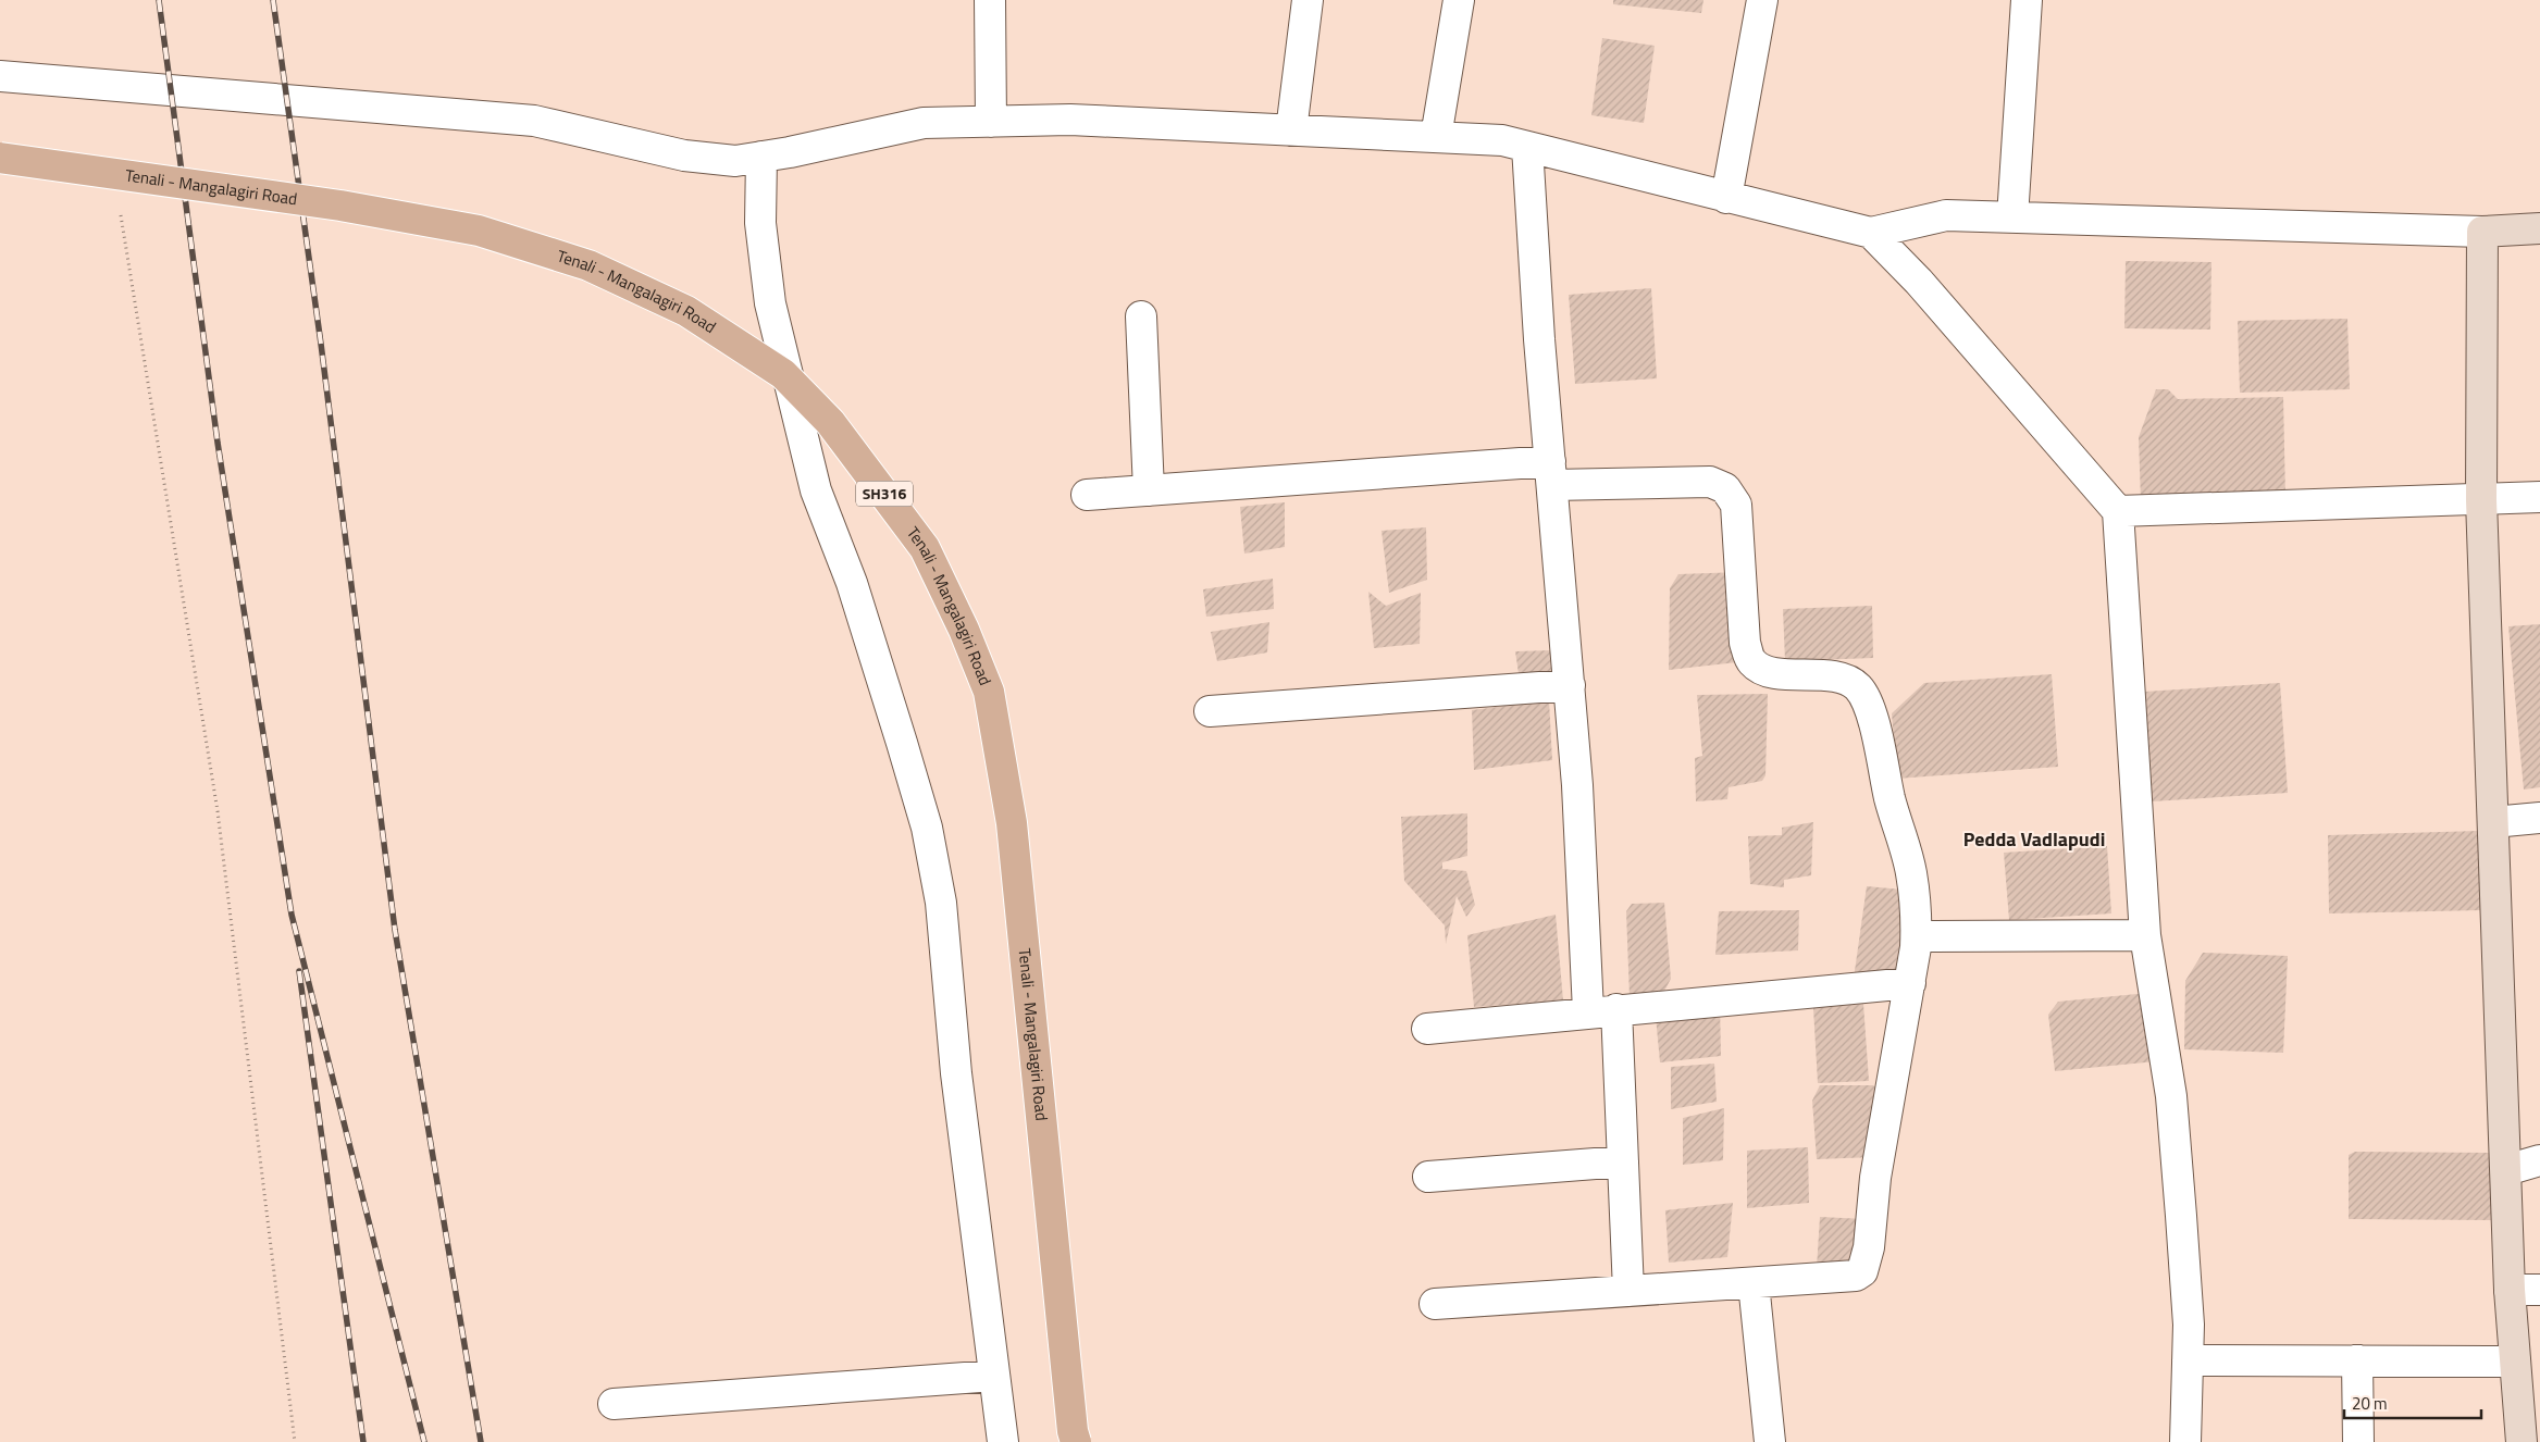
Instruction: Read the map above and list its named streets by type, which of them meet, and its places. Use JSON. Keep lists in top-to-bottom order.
{
  "streets": {
    "main road": ["Tenali - Mangalagiri Road", "SH316"]
  },
  "districts": ["Pedda Vadlapudi"],
  "scale_bar": "20 m"
}
